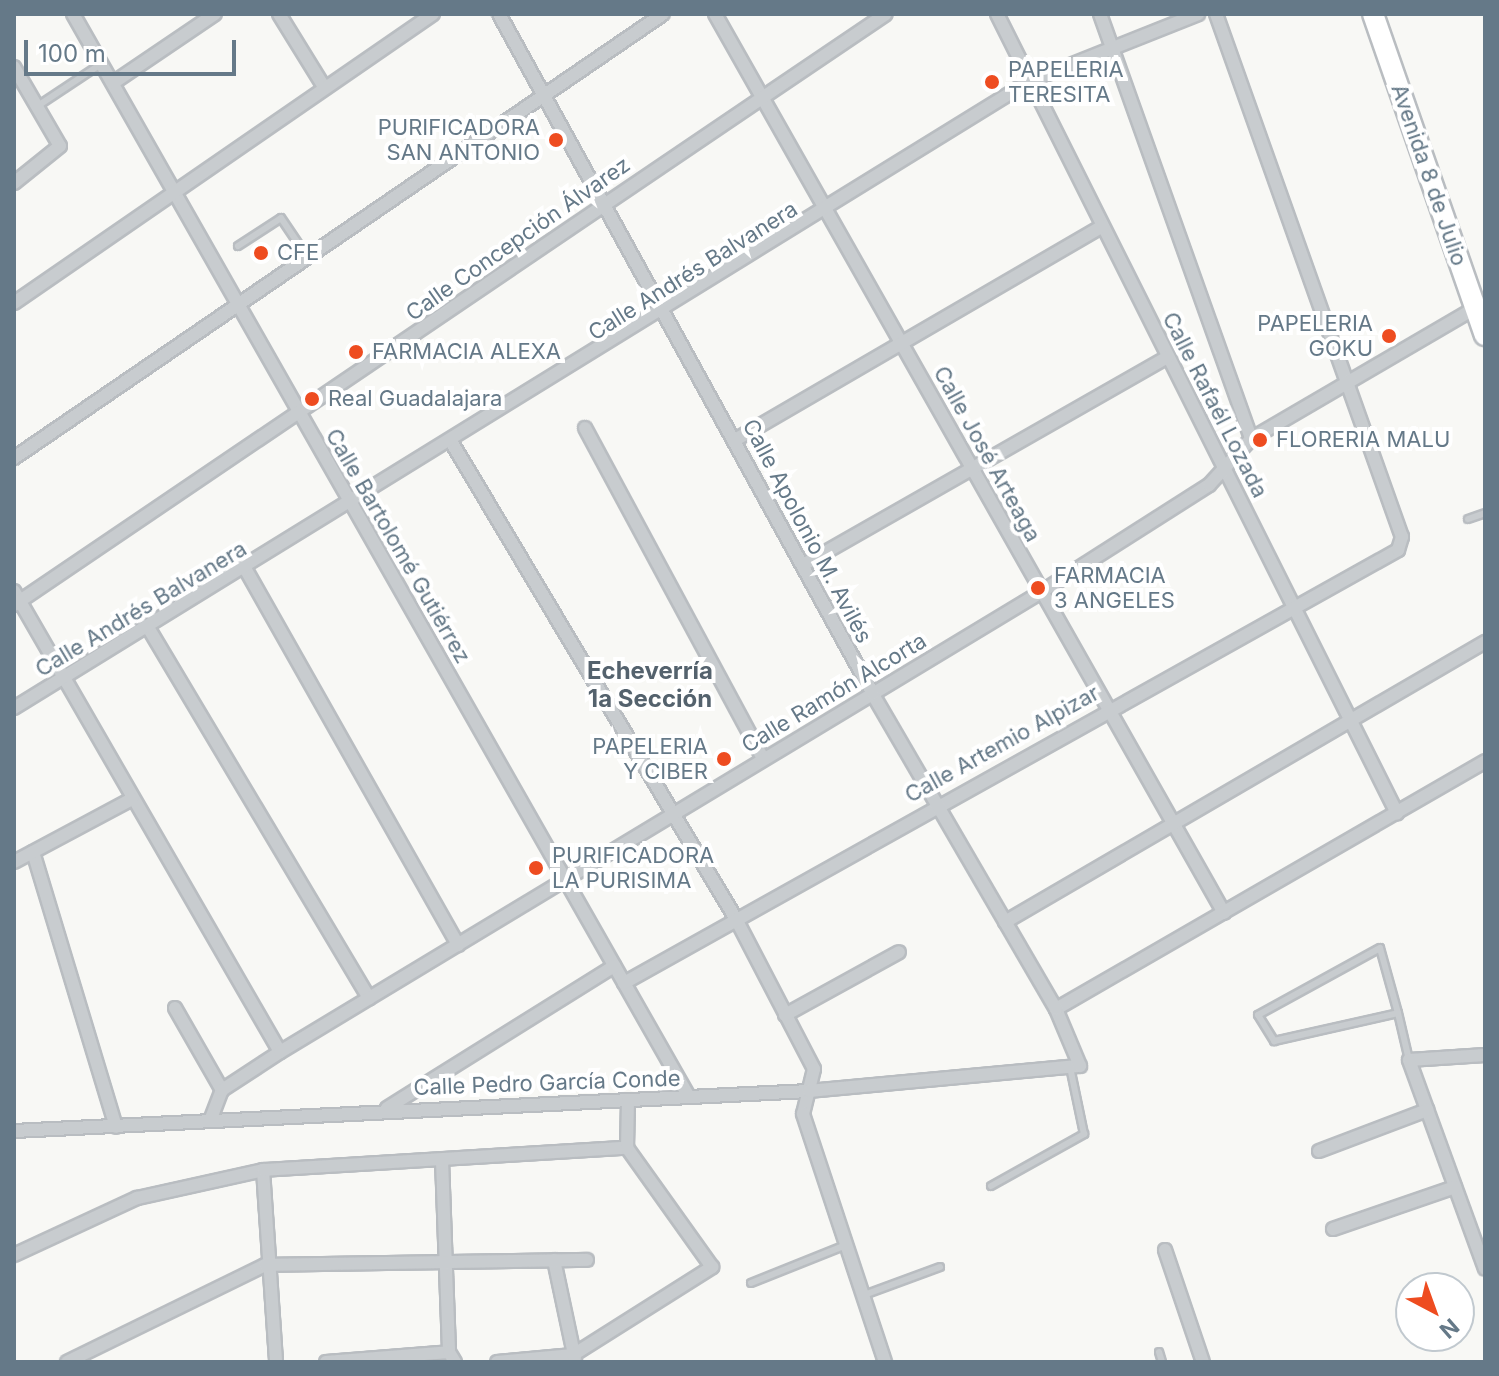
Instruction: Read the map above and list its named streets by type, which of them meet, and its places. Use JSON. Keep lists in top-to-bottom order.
{
  "streets": {
    "main road": ["Avenida 8 de Julio"],
    "street": [
      "Calle Concepción Álvarez",
      "Calle Andrés Balvanera",
      "Calle Rafaél Lozada",
      "Calle José Arteaga",
      "Calle Apolonio M. Avilés",
      "Calle Bartolomé Gutiérrez",
      "Calle Ramón Alcorta",
      "Calle Artemio Alpizar",
      "Calle Pedro García Conde"
    ]
  },
  "crossings": [
    ["Avenida 8 de Julio", "Calle Ramón Alcorta"],
    ["Calle Concepción Álvarez", "Calle José Arteaga"],
    ["Calle Concepción Álvarez", "Calle Apolonio M. Avilés"],
    ["Calle Concepción Álvarez", "Calle Bartolomé Gutiérrez"],
    ["Calle Andrés Balvanera", "Calle Rafaél Lozada"],
    ["Calle Andrés Balvanera", "Calle José Arteaga"],
    ["Calle Andrés Balvanera", "Calle Apolonio M. Avilés"],
    ["Calle Andrés Balvanera", "Calle Bartolomé Gutiérrez"],
    ["Calle Rafaél Lozada", "Calle Ramón Alcorta"],
    ["Calle Rafaél Lozada", "Calle Artemio Alpizar"],
    ["Calle José Arteaga", "Calle Ramón Alcorta"],
    ["Calle José Arteaga", "Calle Artemio Alpizar"],
    ["Calle Apolonio M. Avilés", "Calle Ramón Alcorta"],
    ["Calle Apolonio M. Avilés", "Calle Artemio Alpizar"],
    ["Calle Apolonio M. Avilés", "Calle Pedro García Conde"],
    ["Calle Bartolomé Gutiérrez", "Calle Ramón Alcorta"],
    ["Calle Bartolomé Gutiérrez", "Calle Artemio Alpizar"],
    ["Calle Bartolomé Gutiérrez", "Calle Pedro García Conde"],
    ["Calle Ramón Alcorta", "Calle Artemio Alpizar"]
  ],
  "districts": ["Echeverría 1a Sección"],
  "places": [
    "PAPELERIA TERESITA",
    "PURIFICADORA SAN ANTONIO",
    "CFE",
    "PAPELERIA GOKU",
    "FARMACIA ALEXA",
    "Real Guadalajara",
    "FLORERIA MALU",
    "FARMACIA 3 ANGELES",
    "PAPELERIA Y CIBER",
    "PURIFICADORA LA PURISIMA"
  ],
  "scale_bar": "100 m",
  "north": "bottom right"
}
